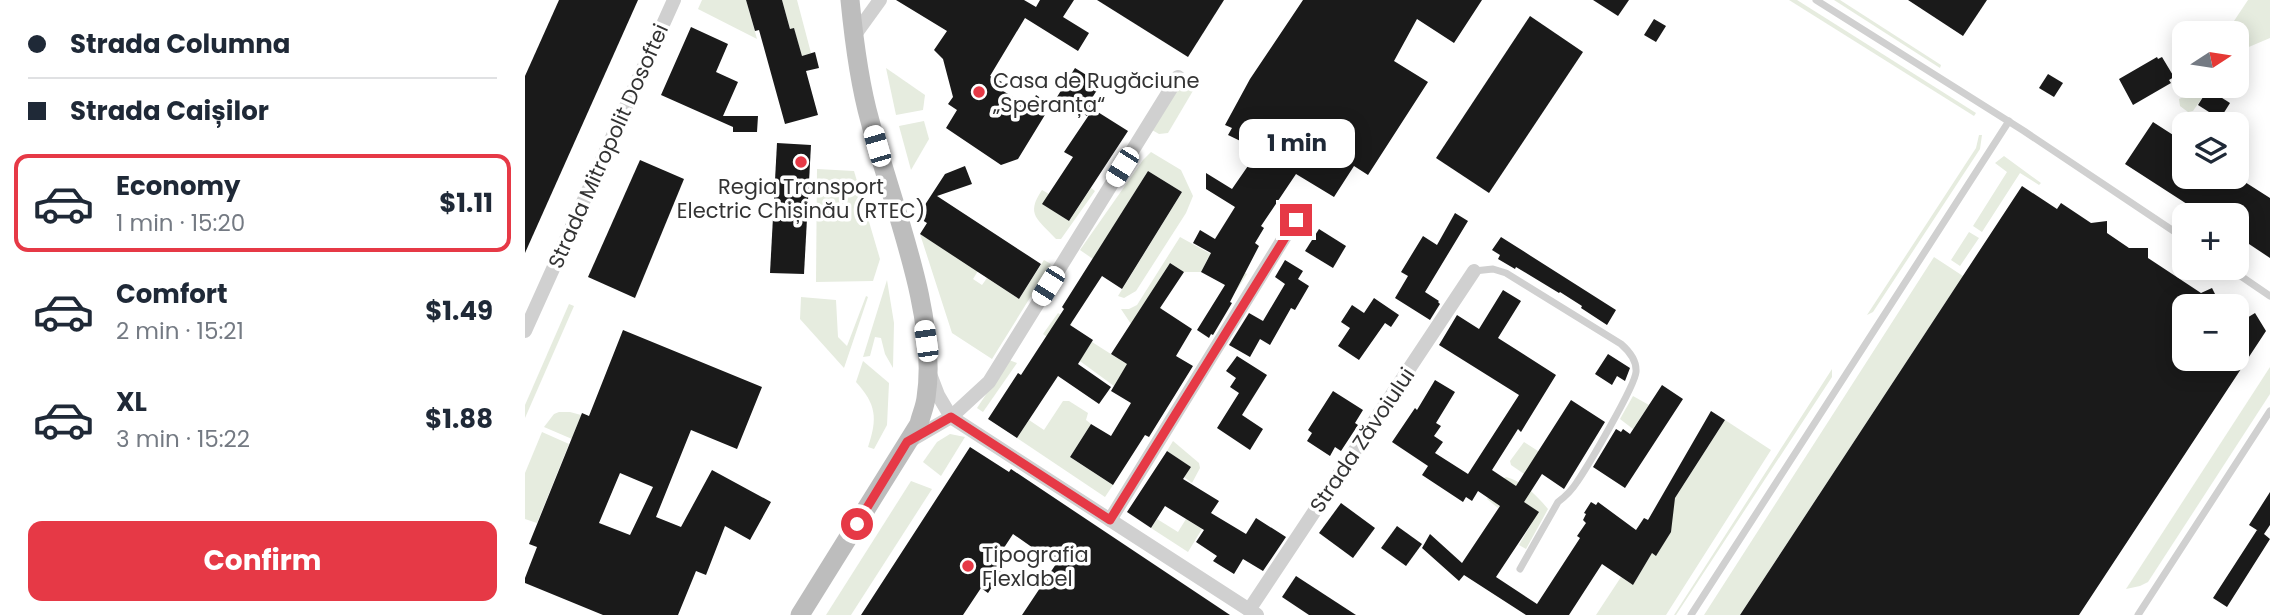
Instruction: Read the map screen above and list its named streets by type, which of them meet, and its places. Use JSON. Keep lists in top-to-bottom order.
{
  "streets": {
    "street": ["Strada Mitropolit Dosoftei", "Strada Zăvoiului"]
  },
  "places": ["Casa de Rugăciune „Speranța“", "Regia Transport Electric Chișinău (RTEC)", "Tipografia Flexlabel"],
  "north": "right",
  "page": {
    "banner": ["Strada Columna", "Strada Caișilor"],
    "map_buttons": ["+", "−"],
    "bubble": "1 min",
    "list": [
      {
        "name": "Economy",
        "note": "1 min · 15:20",
        "value": "$1.11"
      },
      {
        "name": "Comfort",
        "note": "2 min · 15:21",
        "value": "$1.49"
      },
      {
        "name": "XL",
        "note": "3 min · 15:22",
        "value": "$1.88"
      }
    ],
    "buttons": "Confirm"
  }
}
